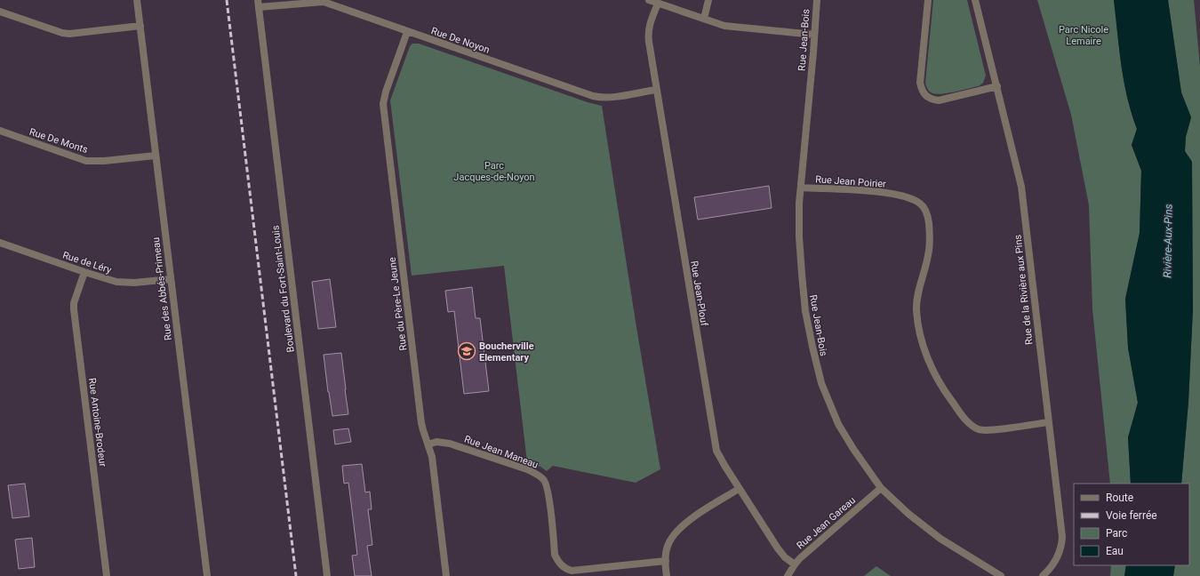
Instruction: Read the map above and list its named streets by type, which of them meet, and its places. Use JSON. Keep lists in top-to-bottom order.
{
  "streets": {
    "street": [
      "Rue De Noyon",
      "Rue Jean-Bois",
      "Rue De Monts",
      "Rue Jean Poirier",
      "Rue de Léry",
      "Rue des Abbés-Primeau",
      "Boulevard du Fort-Saint-Louis",
      "Rue de la Rivière aux Pins",
      "Rue Jean-Plouf",
      "Rue du Père-Le Jeune",
      "Rue Antoine-Brodeur",
      "Rue Jean Maneau",
      "Rue Jean Gareau"
    ]
  },
  "crossings": [
    ["Rue De Noyon", "Boulevard du Fort-Saint-Louis"],
    ["Rue De Noyon", "Rue Jean-Plouf"],
    ["Rue De Noyon", "Rue du Père-Le Jeune"],
    ["Rue Jean-Bois", "Rue Jean Poirier"],
    ["Rue Jean-Bois", "Rue Jean Gareau"],
    ["Rue De Monts", "Rue des Abbés-Primeau"],
    ["Rue Jean Poirier", "Rue de la Rivière aux Pins"],
    ["Rue de Léry", "Rue des Abbés-Primeau"],
    ["Rue de Léry", "Rue Antoine-Brodeur"],
    ["Rue Jean-Plouf", "Rue Jean Gareau"],
    ["Rue du Père-Le Jeune", "Rue Jean Maneau"]
  ],
  "water": ["Rivière-Aux-Pins"],
  "parks": ["Parc Nicole Lemaire", "Parc Jacques-de-Noyon"],
  "places": {
    "school or university": ["Boucherville Elementary"]
  },
  "legend": [
    "Route",
    "Voie ferrée",
    "Parc",
    "Eau"
  ]
}
